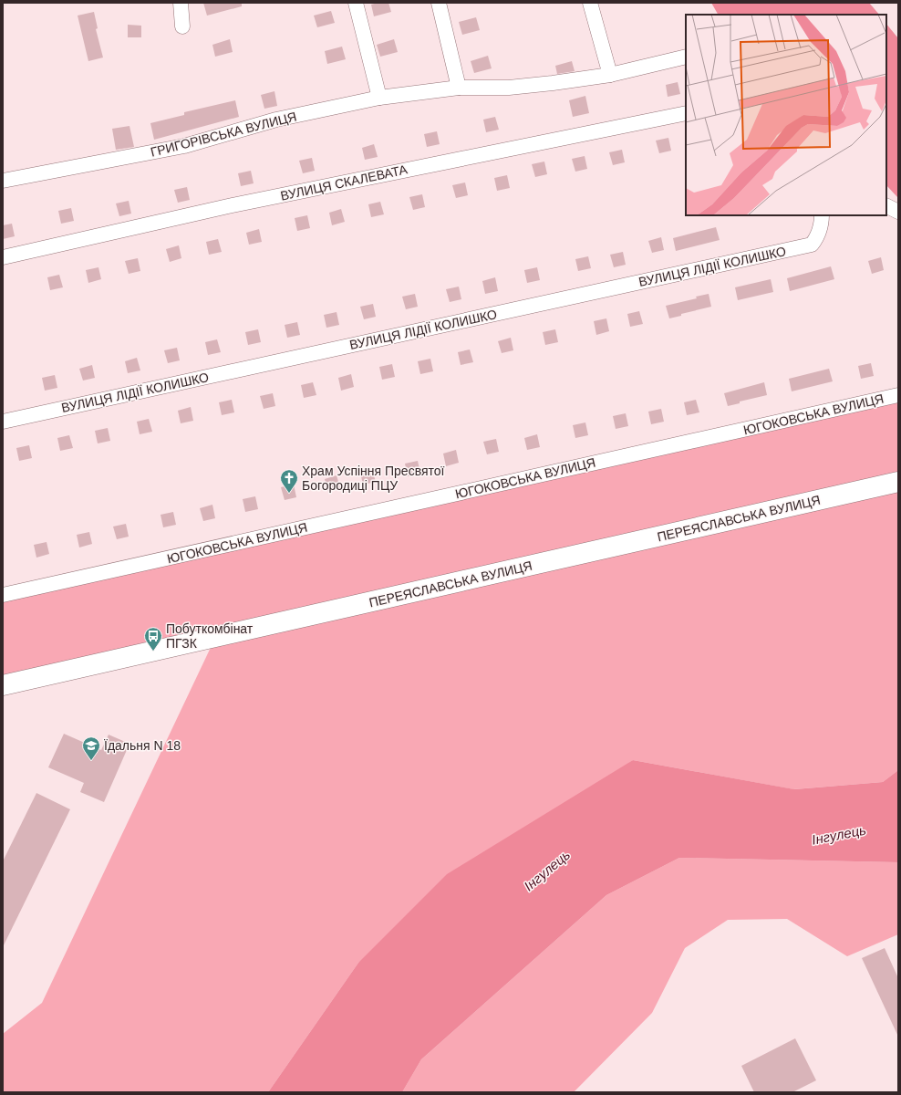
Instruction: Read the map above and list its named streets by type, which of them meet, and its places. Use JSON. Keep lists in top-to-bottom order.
{
  "streets": {
    "street": [
      "ГРИГОРІВСЬКА ВУЛИЦЯ",
      "ВУЛИЦЯ СКАЛЕВАТА",
      "ВУЛИЦЯ ЛІДІЇ КОЛИШКО",
      "ЮГОКОВСЬКА ВУЛИЦЯ",
      "ПЕРЕЯСЛАВСЬКА ВУЛИЦЯ"
    ]
  },
  "water": ["Інгулець"],
  "places": {
    "church": ["Храм Успіння Пресвятої Богородиці ПЦУ"],
    "bus stop": ["Побуткомбінат ПГЗК"],
    "school or university": ["Їдальня N 18"]
  }
}
